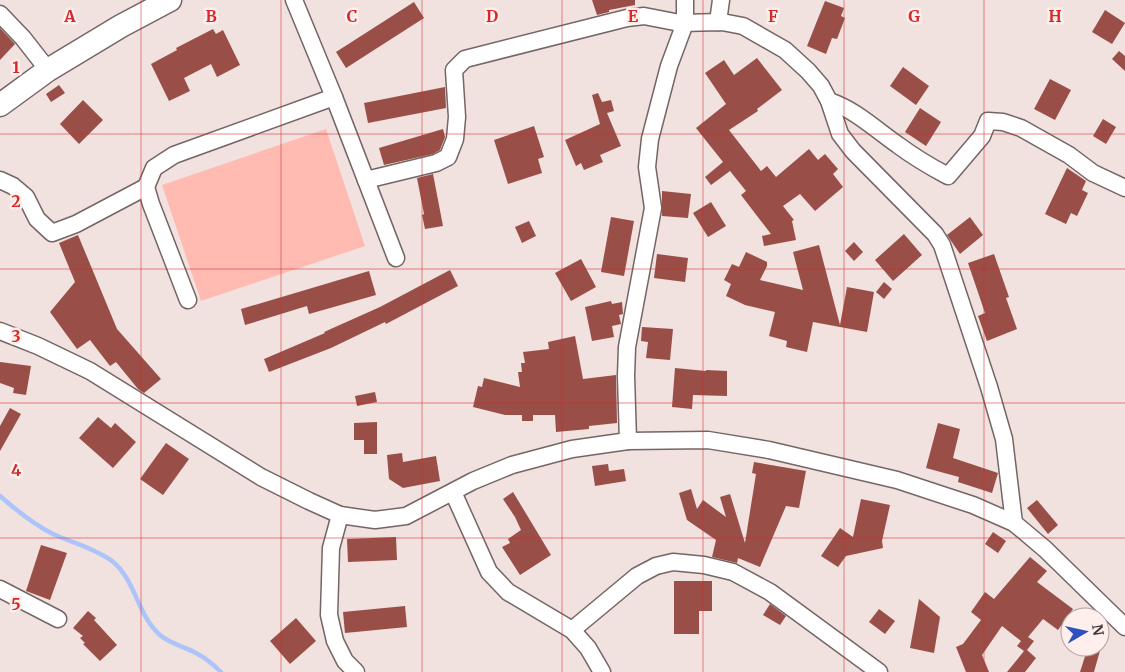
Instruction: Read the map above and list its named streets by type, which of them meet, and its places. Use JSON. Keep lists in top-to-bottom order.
{
  "north": "right",
  "grid": {
    "columns": [
      "A",
      "B",
      "C",
      "D",
      "E",
      "F",
      "G",
      "H"
    ],
    "rows": [
      "1",
      "2",
      "3",
      "4",
      "5"
    ]
  }
}
